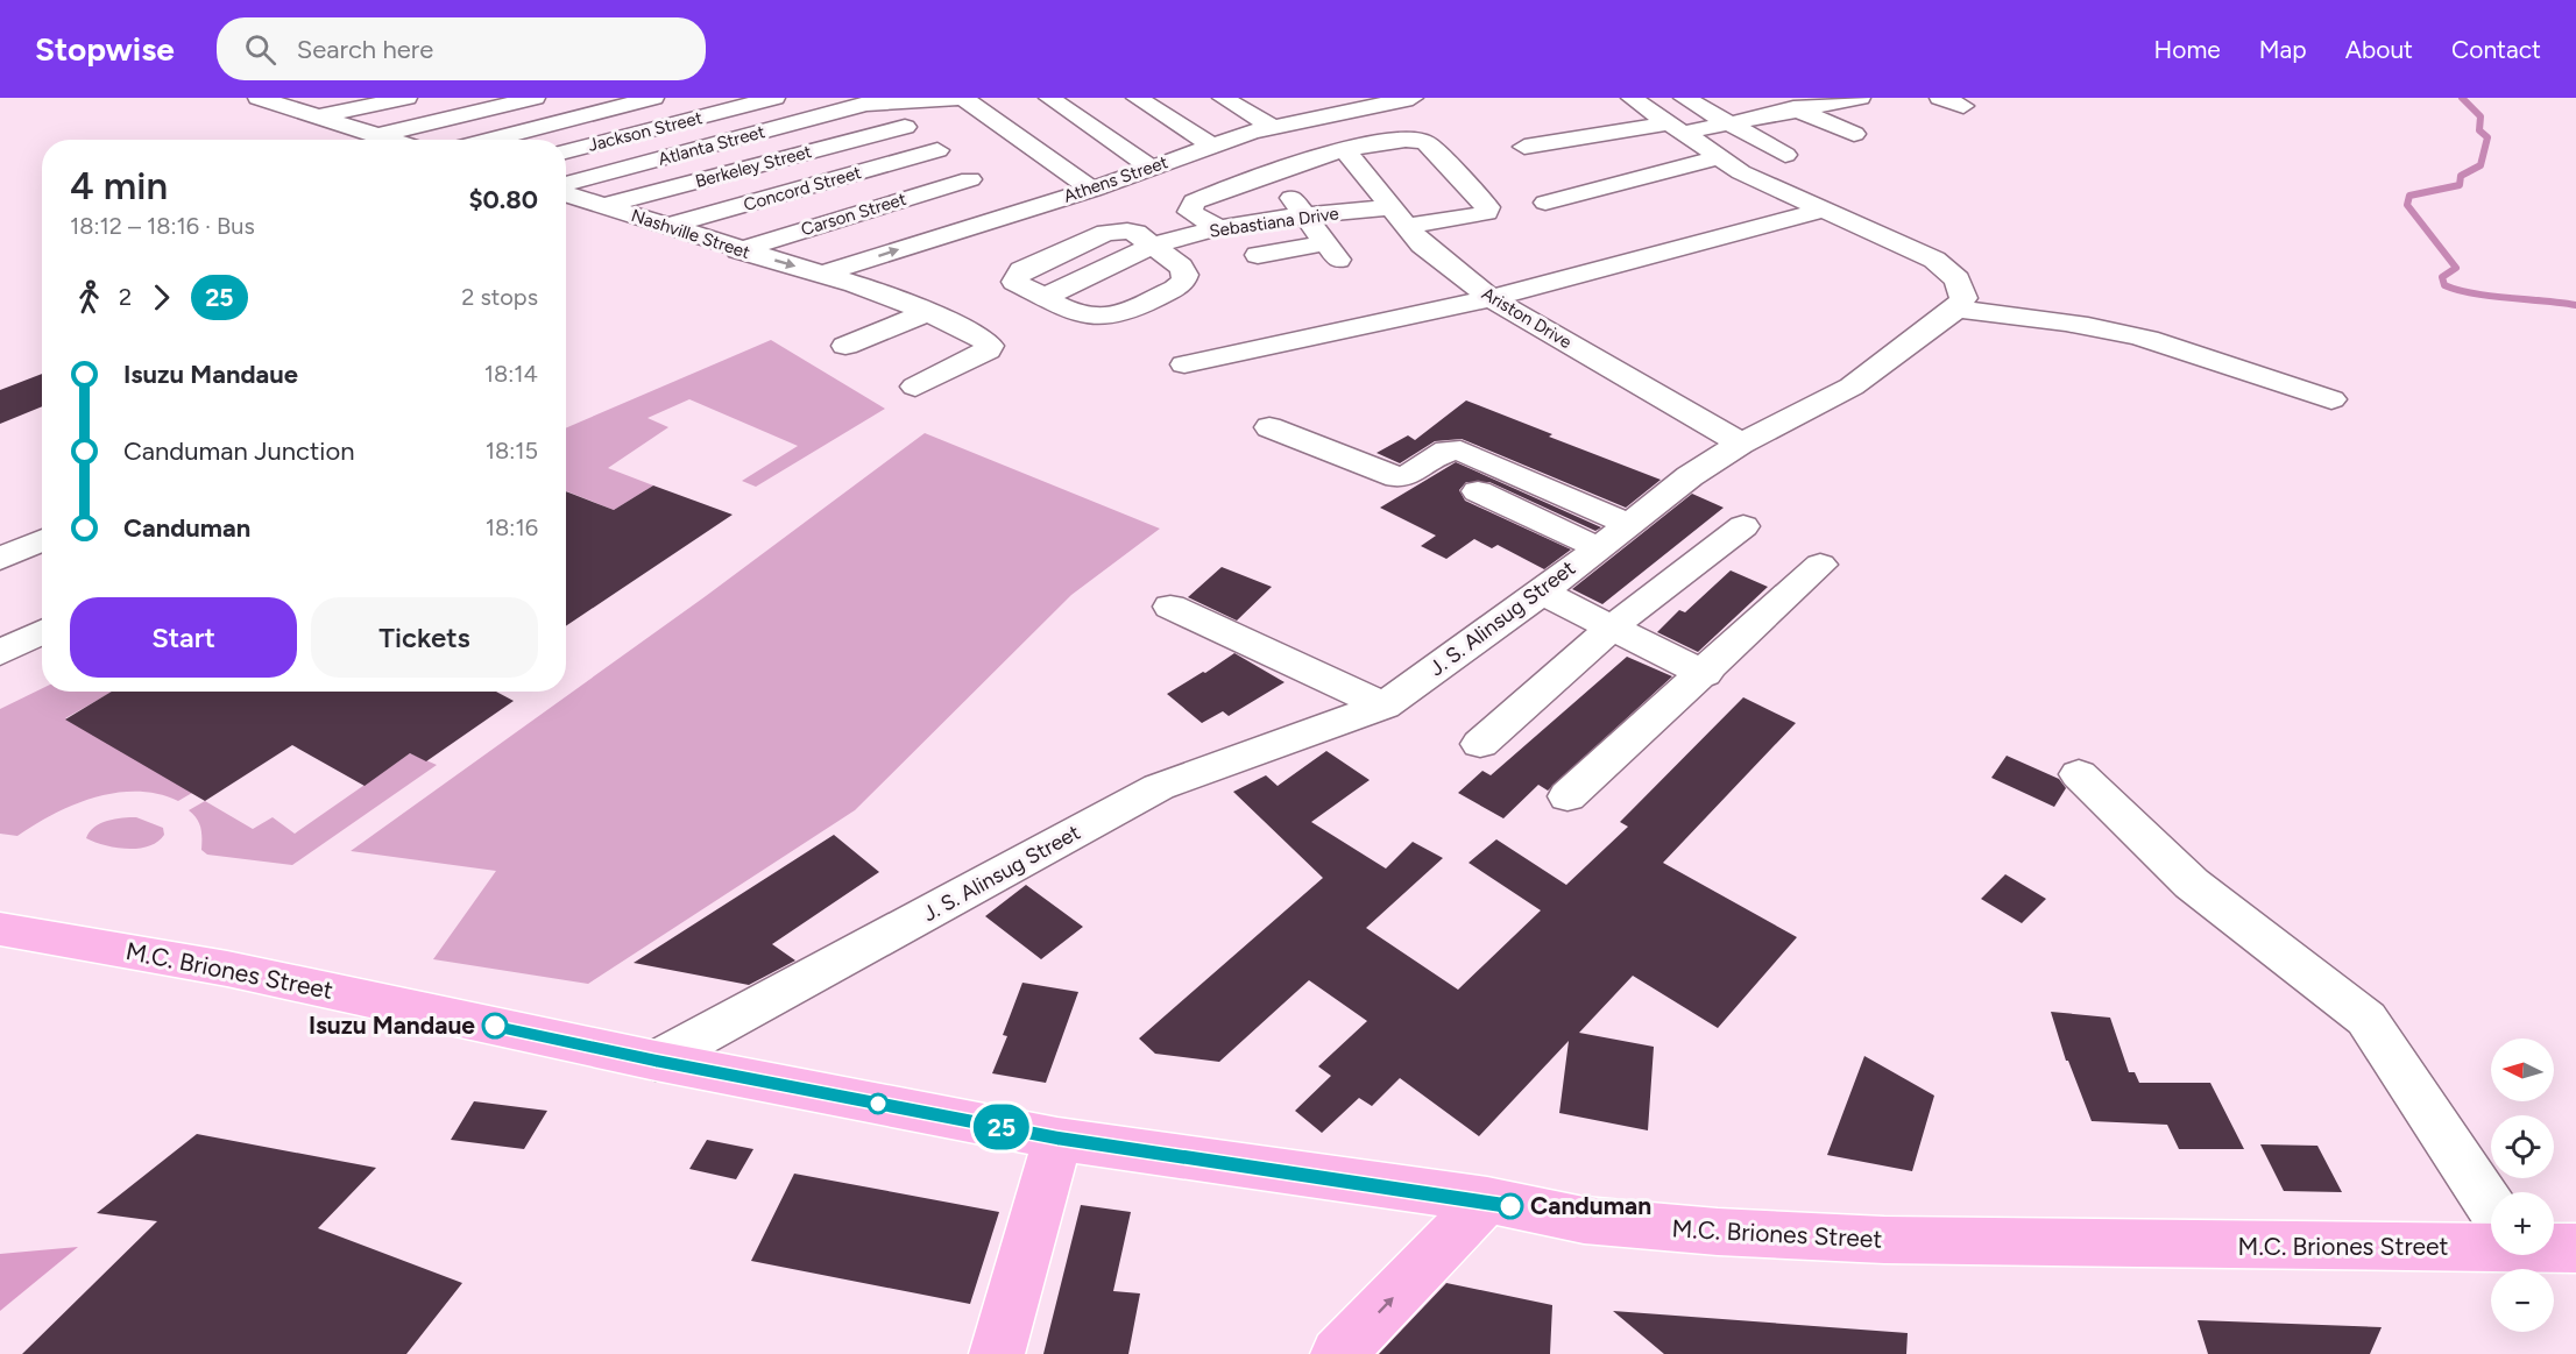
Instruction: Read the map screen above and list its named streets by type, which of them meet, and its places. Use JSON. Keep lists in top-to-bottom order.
{
  "streets": {
    "main road": ["M.C. Briones Street"],
    "street": [
      "Jackson Street",
      "Atlanta Street",
      "Berkeley Street",
      "Athens Street",
      "Concord Street",
      "Carson Street",
      "Sebastiana Drive",
      "Nashville Street",
      "Ariston Drive",
      "J. S. Alinsug Street"
    ]
  },
  "crossings": [
    ["Berkeley Street", "Nashville Street"],
    ["Athens Street", "Nashville Street"],
    ["Concord Street", "Nashville Street"],
    ["Carson Street", "Nashville Street"],
    ["Sebastiana Drive", "Ariston Drive"],
    ["Ariston Drive", "J. S. Alinsug Street"],
    ["J. S. Alinsug Street", "M.C. Briones Street"]
  ],
  "places": ["Isuzu Mandaue", "Canduman"],
  "lines": ["bus line 25"],
  "north": "left",
  "page": {
    "header": "Stopwise",
    "search": "Search here",
    "nav": [
      "Home",
      "Map",
      "About",
      "Contact"
    ],
    "on_map": "25",
    "heading": ["4 min", "18:12 – 18:16 · Bus", "$0.80"],
    "legs": ["2", "25", "2 stops"],
    "list": [
      {
        "name": "Isuzu Mandaue",
        "value": "18:14"
      },
      {
        "name": "Canduman Junction",
        "value": "18:15"
      },
      {
        "name": "Canduman",
        "value": "18:16"
      }
    ],
    "buttons": ["Start", "Tickets"],
    "map_buttons": ["+", "−"]
  }
}
